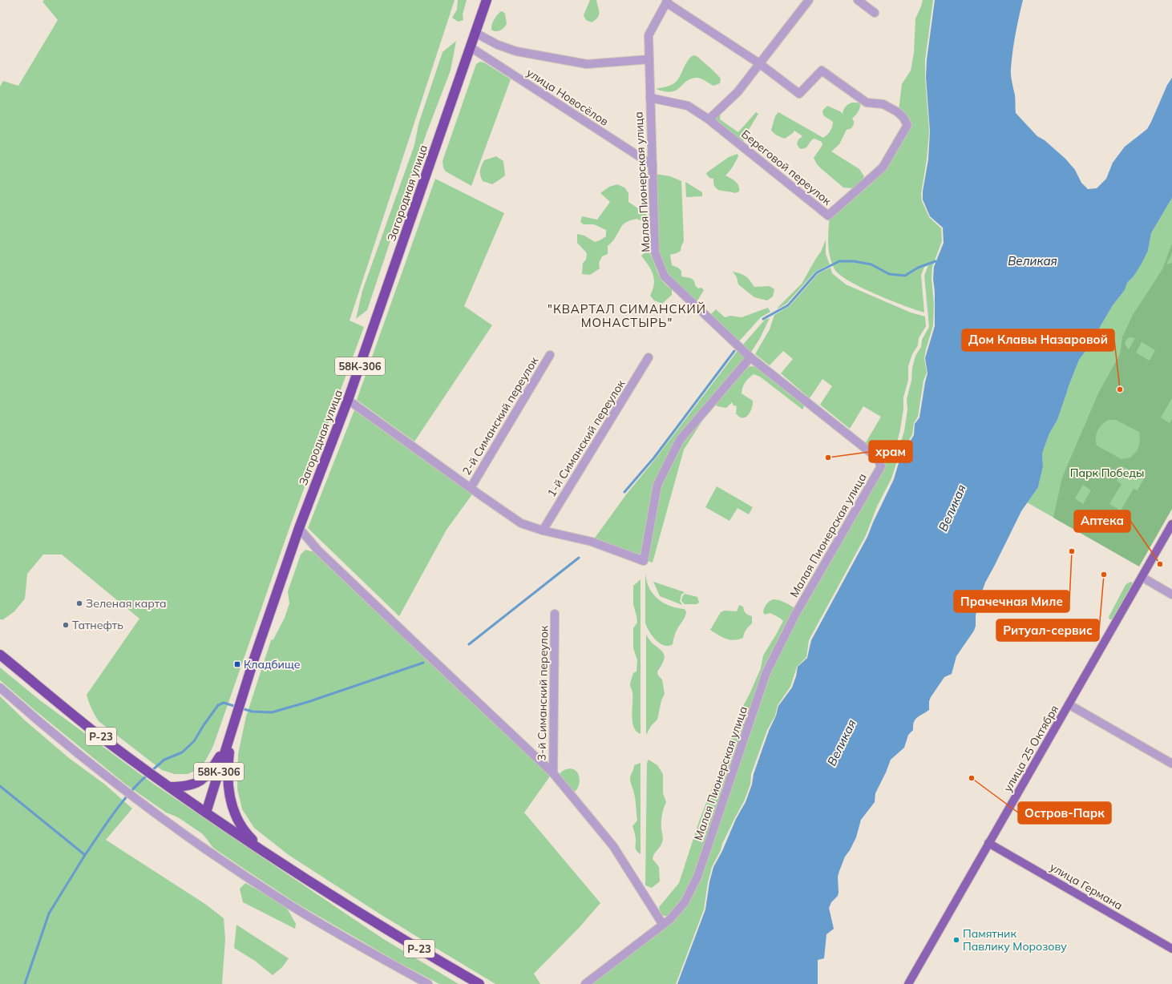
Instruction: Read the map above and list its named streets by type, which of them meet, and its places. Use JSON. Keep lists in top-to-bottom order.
{
  "streets": {
    "highway": ["Загородная улица", "58К-306", "Р-23"],
    "main road": ["улица 25 Октября", "улица Германа"],
    "street": [
      "улица Новосёлов",
      "Береговой переулок",
      "Малая Пионерская улица",
      "2-й Симанский переулок",
      "1-й Симанский переулок",
      "3-й Симанский переулок"
    ]
  },
  "crossings": [
    ["улица Новосёлов", "Малая Пионерская улица"],
    ["улица Новосёлов", "Загородная улица"],
    ["Береговой переулок", "Малая Пионерская улица"],
    ["Загородная улица", "Р-23"],
    ["улица 25 Октября", "улица Германа"]
  ],
  "districts": ["\"КВАРТАЛ СИМАНСКИЙ МОНАСТЫРЬ\""],
  "water": ["Великая"],
  "parks": ["Парк Победы"],
  "places": {
    "other": [
      "Дом Клавы Назаровой",
      "храм",
      "Прачечная Миле",
      "Аптека",
      "Ритуал-сервис",
      "Зеленая карта",
      "Татнефть",
      "Остров-Парк",
      "Памятник Павлику Морозову"
    ],
    "transit": ["Кладбище"]
  }
}
